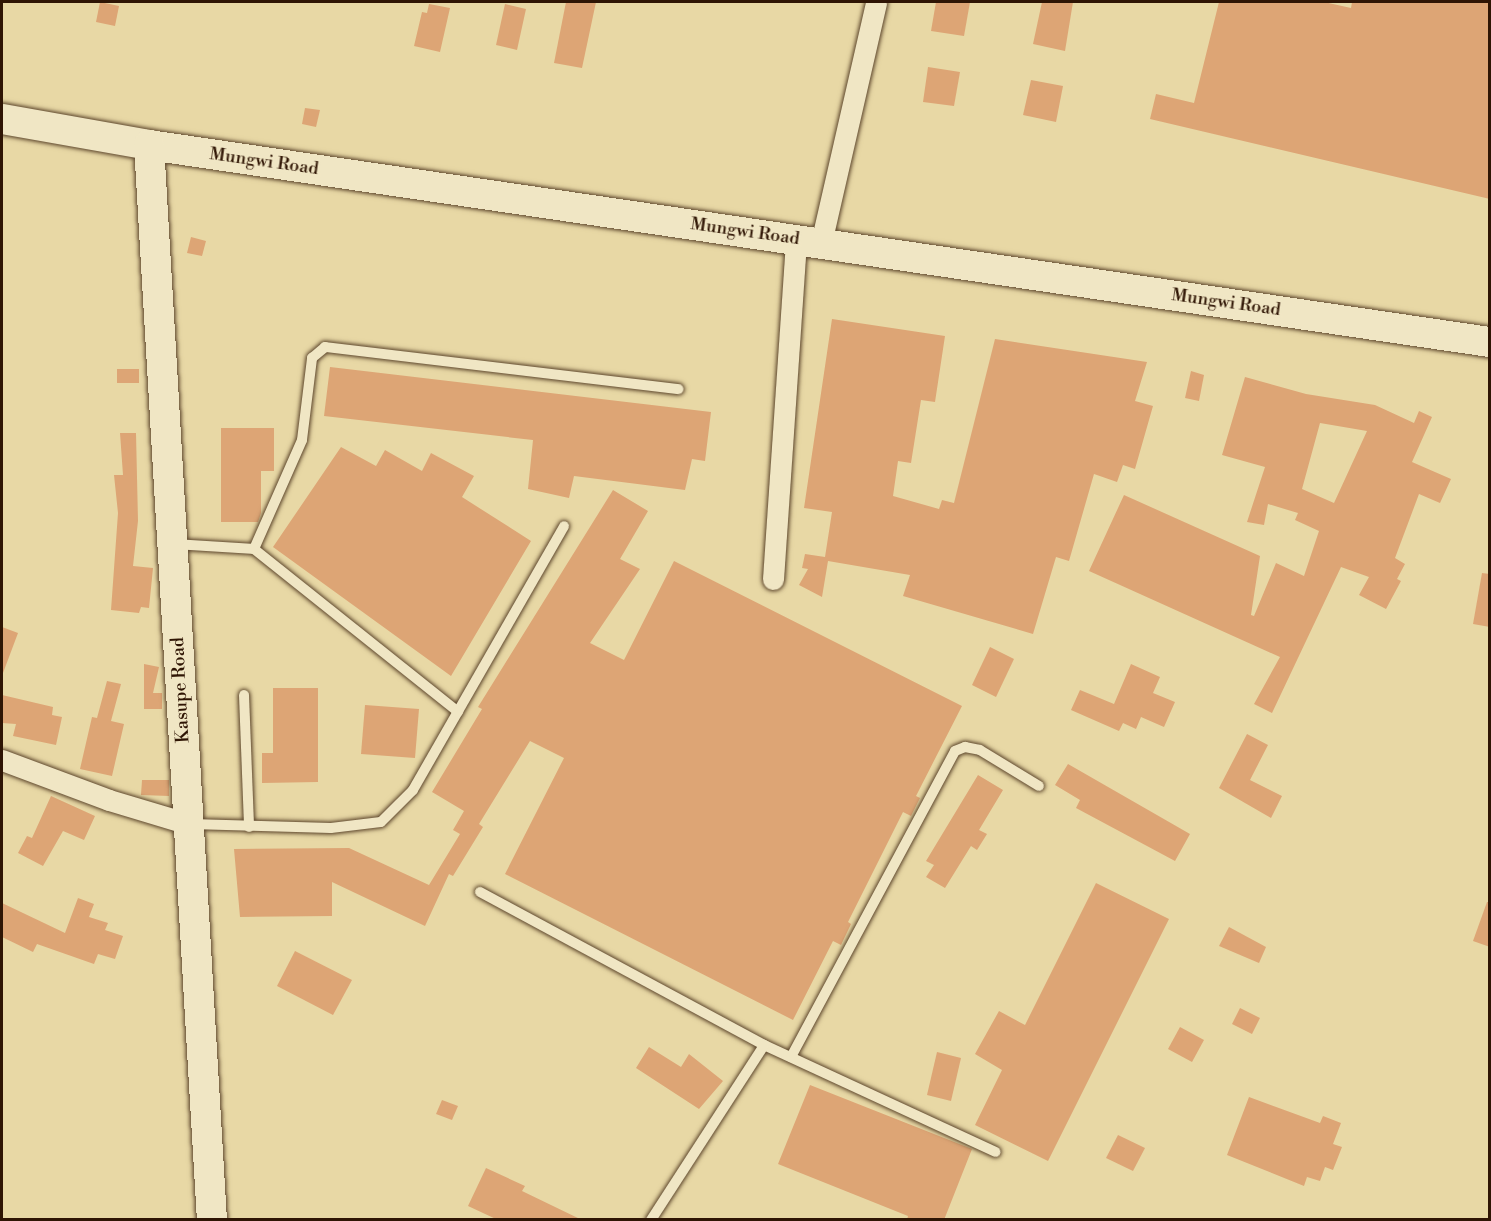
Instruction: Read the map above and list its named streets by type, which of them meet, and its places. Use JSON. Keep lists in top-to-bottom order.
{
  "streets": {
    "main road": ["Mungwi Road", "Kasupe Road"]
  },
  "crossings": [
    ["Mungwi Road", "Kasupe Road"]
  ]
}
